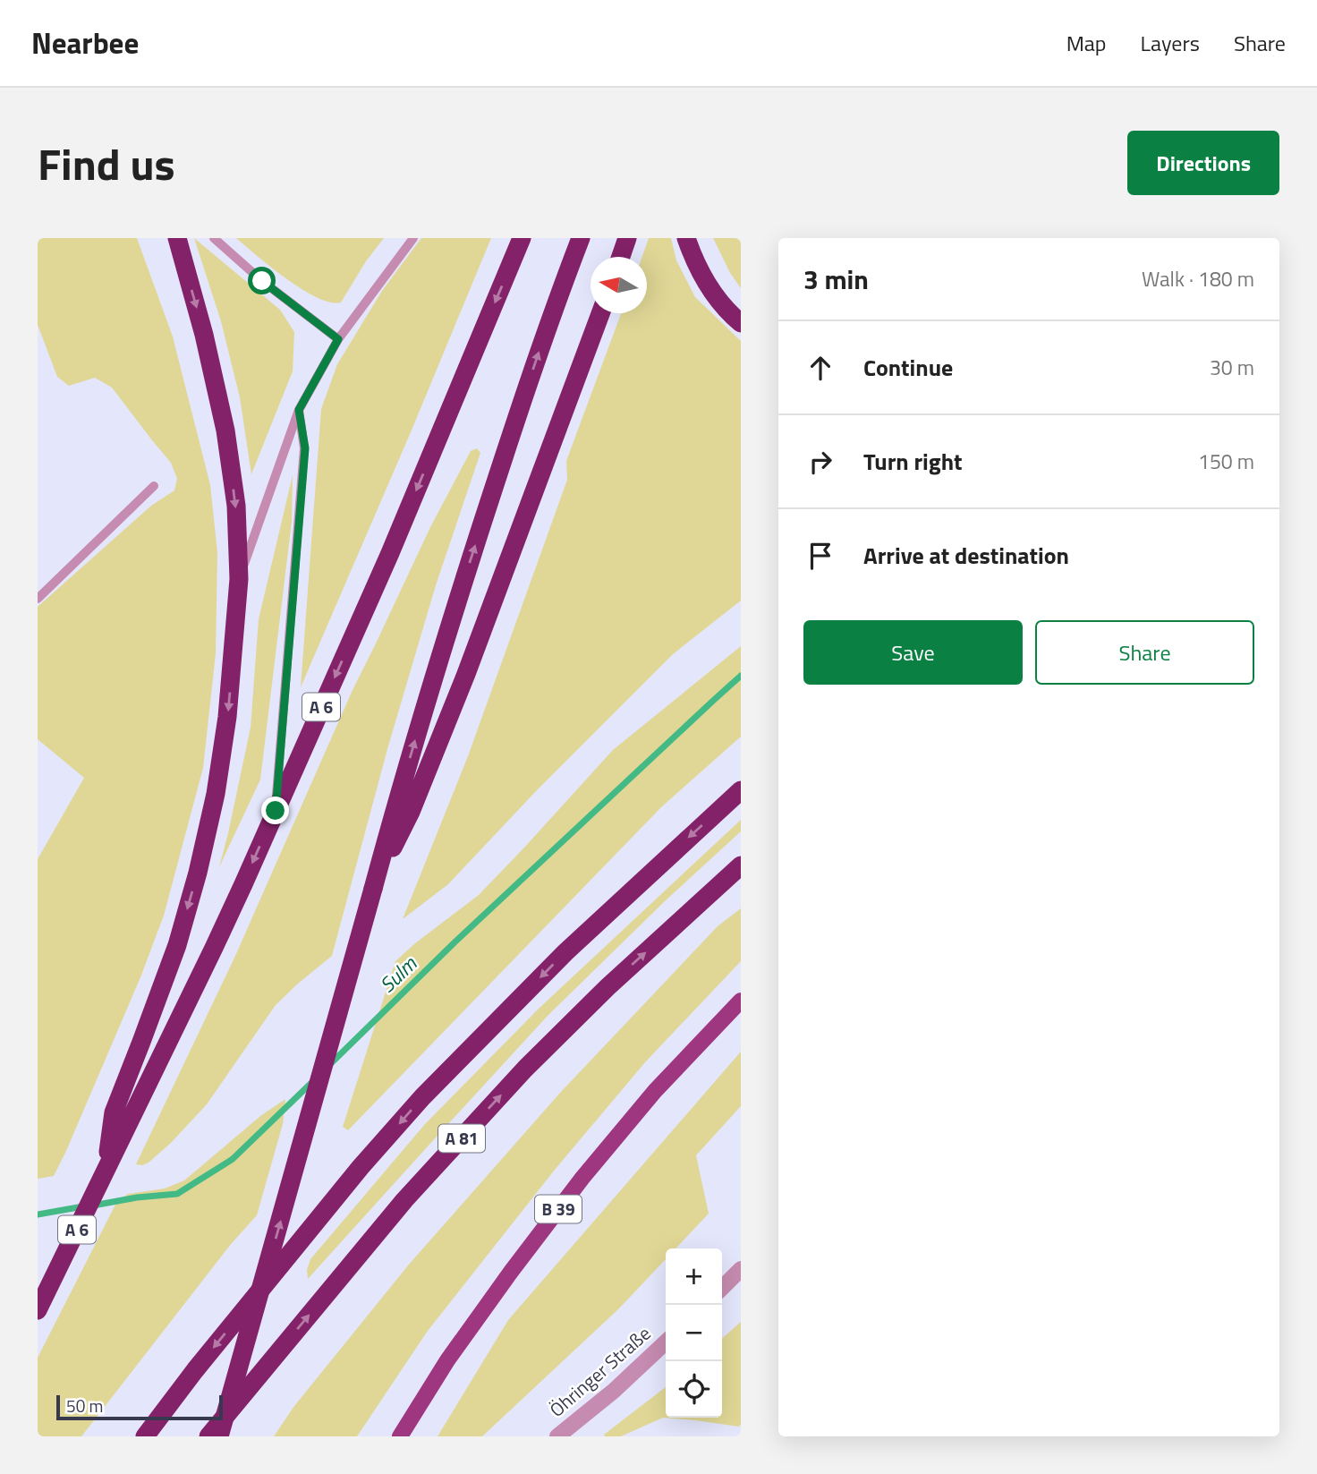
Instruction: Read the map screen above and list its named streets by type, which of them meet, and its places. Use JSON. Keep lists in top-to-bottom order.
{
  "streets": {
    "highway": ["A 6", "A 81"],
    "main road": ["B 39"],
    "street": ["Öhringer Straße"]
  },
  "water": ["Sulm"],
  "scale_bar": "50 m",
  "north": "left",
  "page": {
    "header": "Nearbee",
    "nav": ["Map", "Layers", "Share"],
    "title": "Find us",
    "buttons": [
      "Directions",
      ["Save", "Share"]
    ],
    "heading": ["3 min", "Walk · 180 m"],
    "list": [
      ["Continue", "30 m"],
      ["Turn right", "150 m"],
      "Arrive at destination"
    ],
    "map_buttons": ["+", "−"],
    "scale": "50 m"
  }
}
